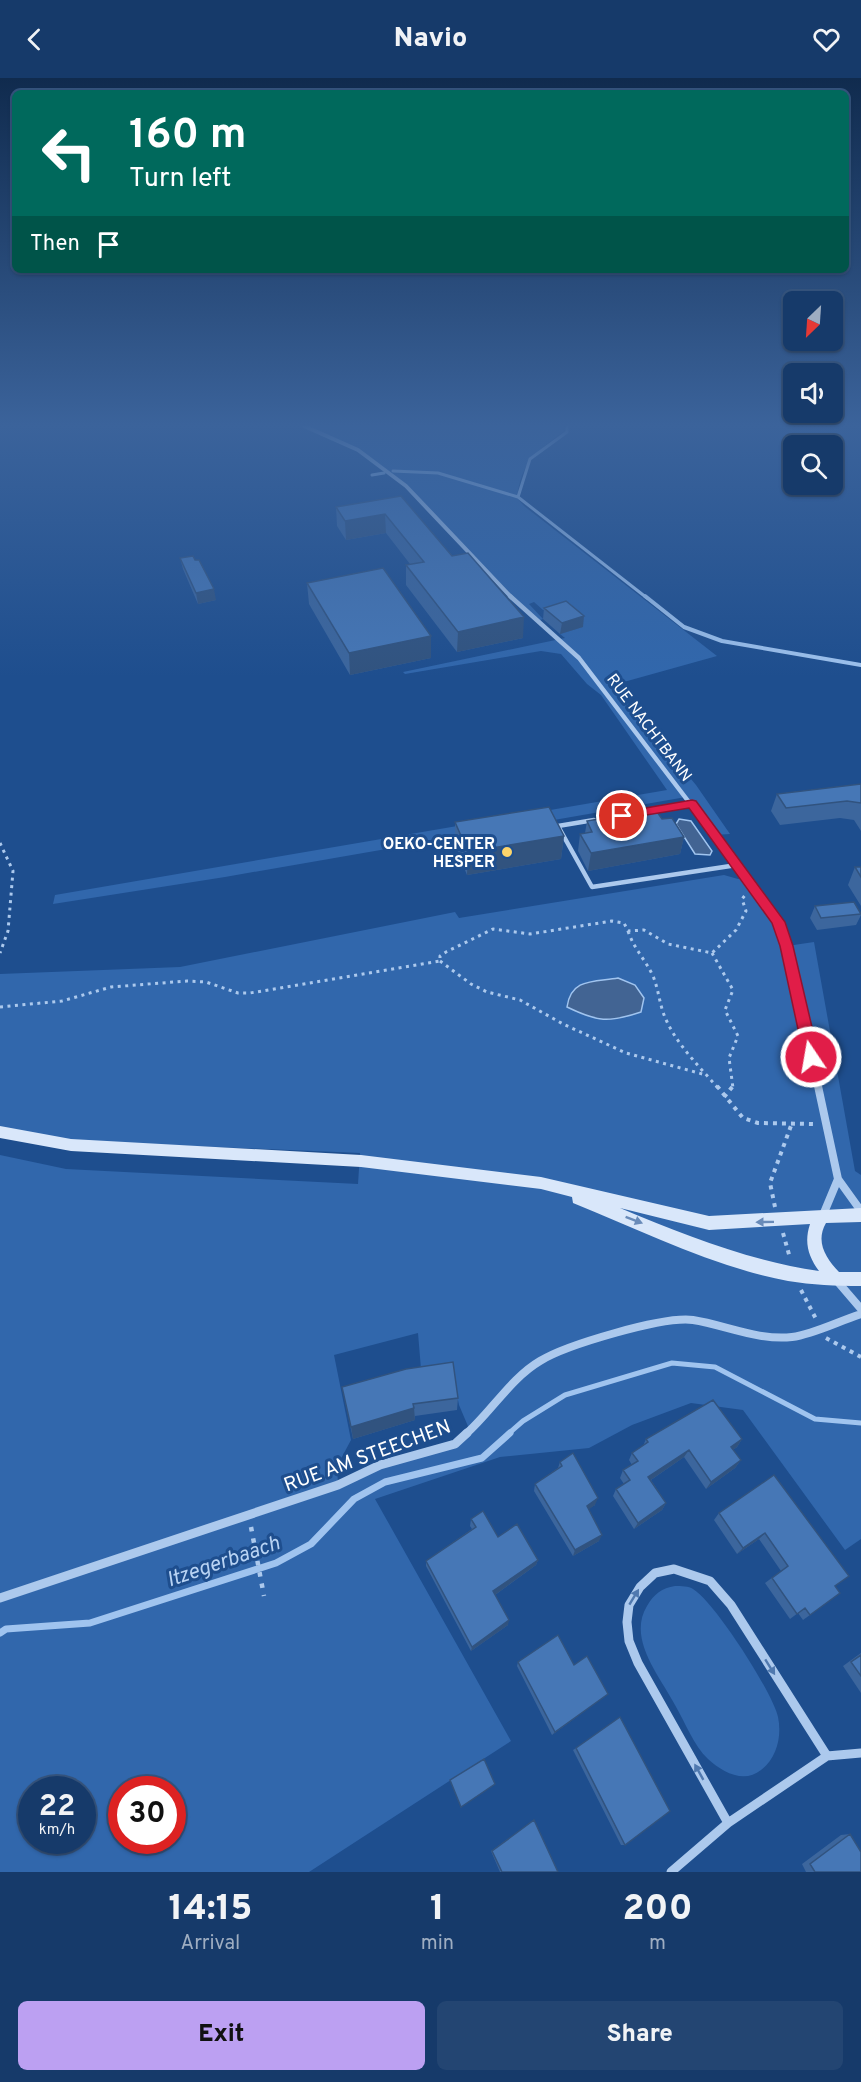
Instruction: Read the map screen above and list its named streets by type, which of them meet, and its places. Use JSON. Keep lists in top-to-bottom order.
{
  "streets": {
    "street": ["RUE NACHTBANN", "RUE AM STEECHEN"]
  },
  "water": ["Itzegerbaach"],
  "places": ["OEKO-CENTER HESPER"],
  "north": "bottom left",
  "page": {
    "header": "Navio",
    "turn": ["160 m", "Turn left"],
    "then": "Then",
    "speed": "22 km/h",
    "limit": "30",
    "eta": [
      "14:15",
      "Arrival",
      "1",
      "min",
      "200",
      "m"
    ],
    "buttons": ["Exit", "Share"]
  }
}
